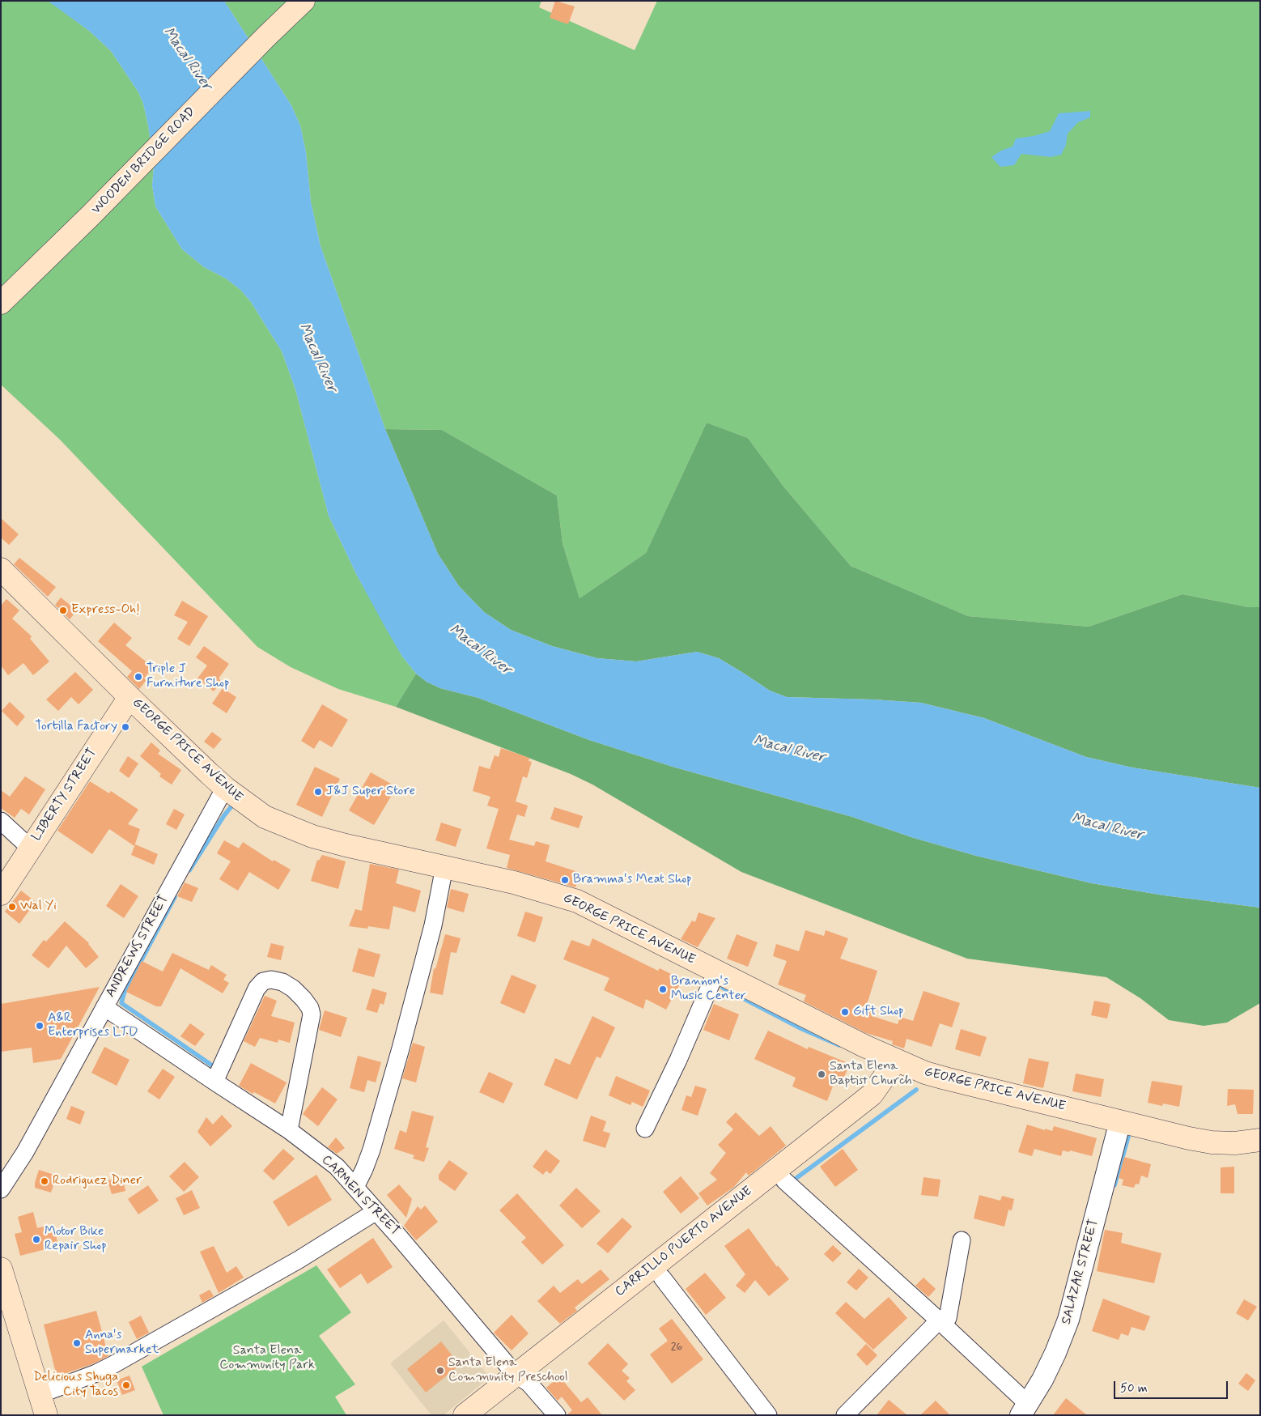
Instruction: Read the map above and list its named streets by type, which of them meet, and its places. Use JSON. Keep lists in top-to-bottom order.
{
  "streets": {
    "main road": [
      "WOODEN BRIDGE ROAD",
      "GEORGE PRICE AVENUE",
      "LIBERTY STREET",
      "CARRILLO PUERTO AVENUE"
    ],
    "street": ["ANDREWS STREET", "CARMEN STREET", "SALAZAR STREET"]
  },
  "crossings": [
    ["GEORGE PRICE AVENUE", "LIBERTY STREET"],
    ["GEORGE PRICE AVENUE", "ANDREWS STREET"],
    ["GEORGE PRICE AVENUE", "CARRILLO PUERTO AVENUE"],
    ["GEORGE PRICE AVENUE", "SALAZAR STREET"],
    ["ANDREWS STREET", "CARMEN STREET"],
    ["CARMEN STREET", "CARRILLO PUERTO AVENUE"]
  ],
  "water": ["Macal River"],
  "parks": ["Santa Elena Community Park"],
  "places": [
    "Express-Oh!",
    "Triple J Furniture Shop",
    "Tortilla Factory",
    "J&J Super Store",
    "Bramma's Meat Shop",
    "Wal Yi",
    "Brannon's Music Center",
    "Gift Shop",
    "A&R Enterprises LTD",
    "Santa Elena Baptist Church",
    "Rodriguez Diner",
    "Motor Bike Repair Shop",
    "Anna's Supermarket",
    "Santa Elena Community Preschool",
    "Delicious Shuga City Tacos"
  ],
  "house_numbers": ["26"],
  "scale_bar": "50 m"
}
